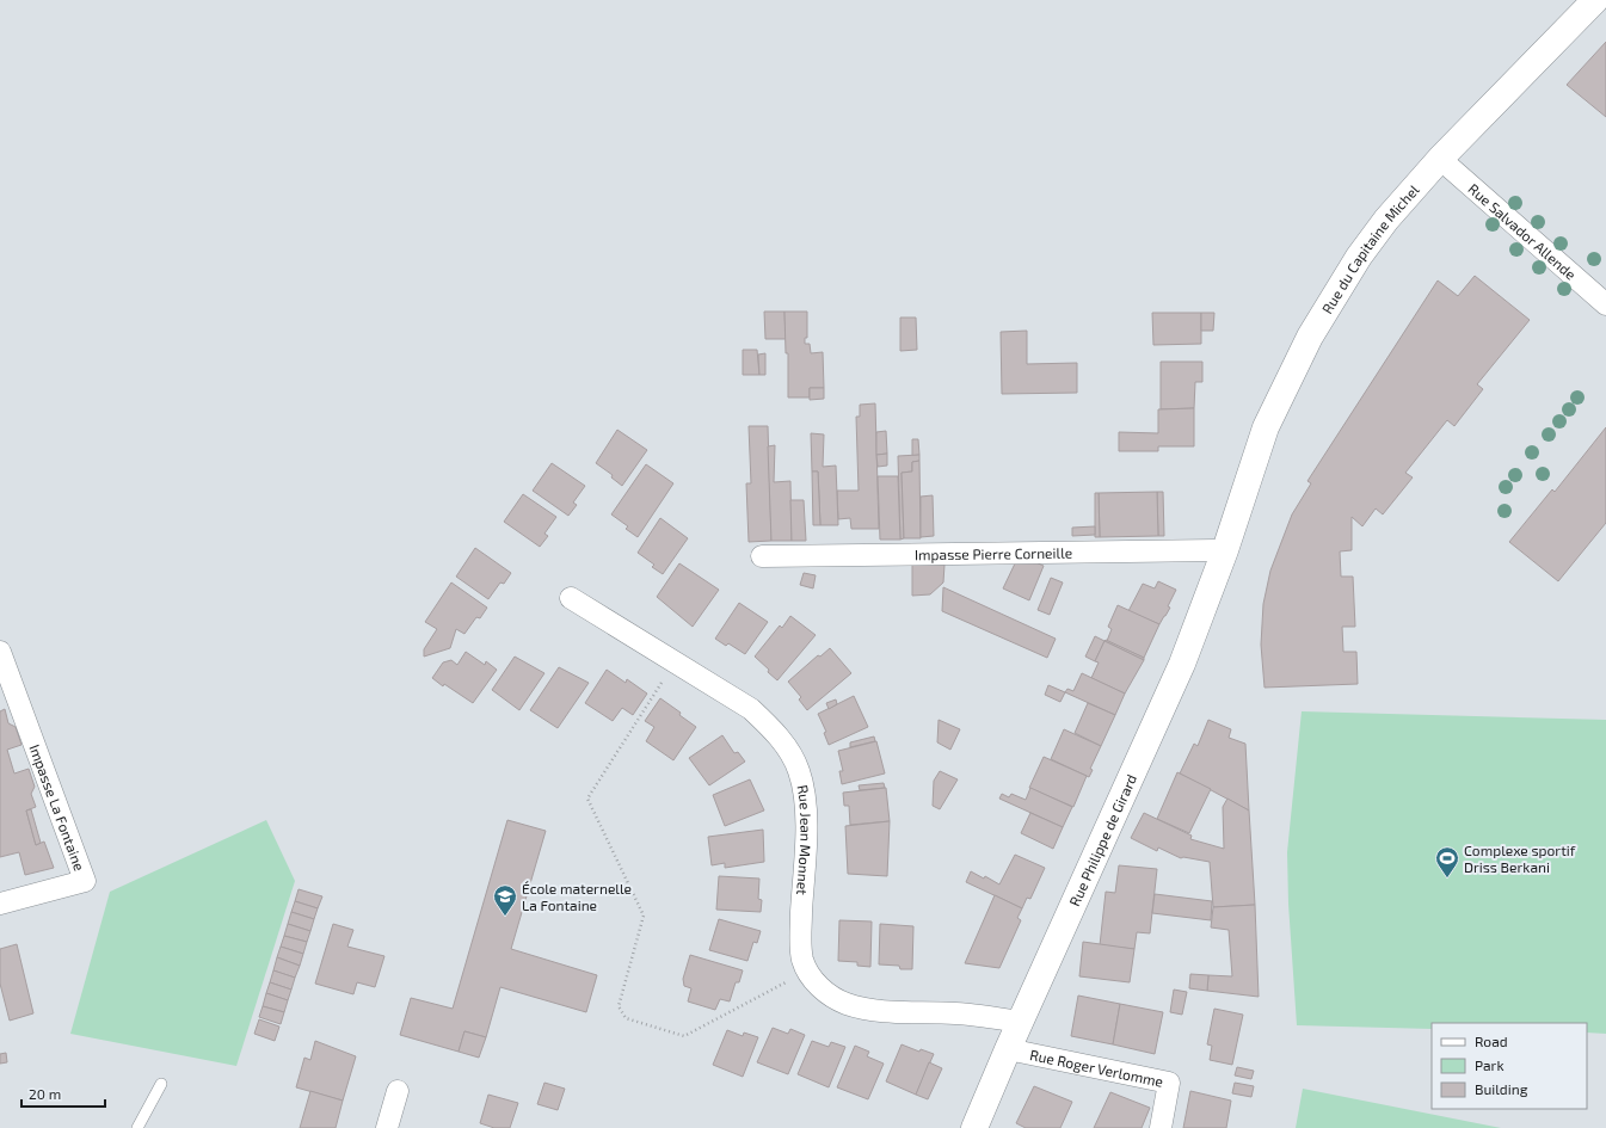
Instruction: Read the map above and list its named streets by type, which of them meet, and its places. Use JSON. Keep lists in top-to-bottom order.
{
  "streets": {
    "main road": ["Rue du Capitaine Michel", "Rue Philippe de Girard"],
    "street": [
      "Rue Salvador Allende",
      "Impasse Pierre Corneille",
      "Impasse La Fontaine",
      "Rue Jean Monnet",
      "Rue Roger Verlomme"
    ]
  },
  "crossings": [
    ["Rue Salvador Allende", "Rue du Capitaine Michel"],
    ["Rue du Capitaine Michel", "Impasse Pierre Corneille"],
    ["Rue du Capitaine Michel", "Rue Philippe de Girard"],
    ["Impasse Pierre Corneille", "Rue Philippe de Girard"],
    ["Rue Jean Monnet", "Rue Philippe de Girard"],
    ["Rue Philippe de Girard", "Rue Roger Verlomme"]
  ],
  "places": {
    "sports": ["Complexe sportif Driss Berkani"],
    "school or university": ["École maternelle La Fontaine"]
  },
  "legend": ["Road", "Park", "Building"],
  "scale_bar": "20 m"
}
